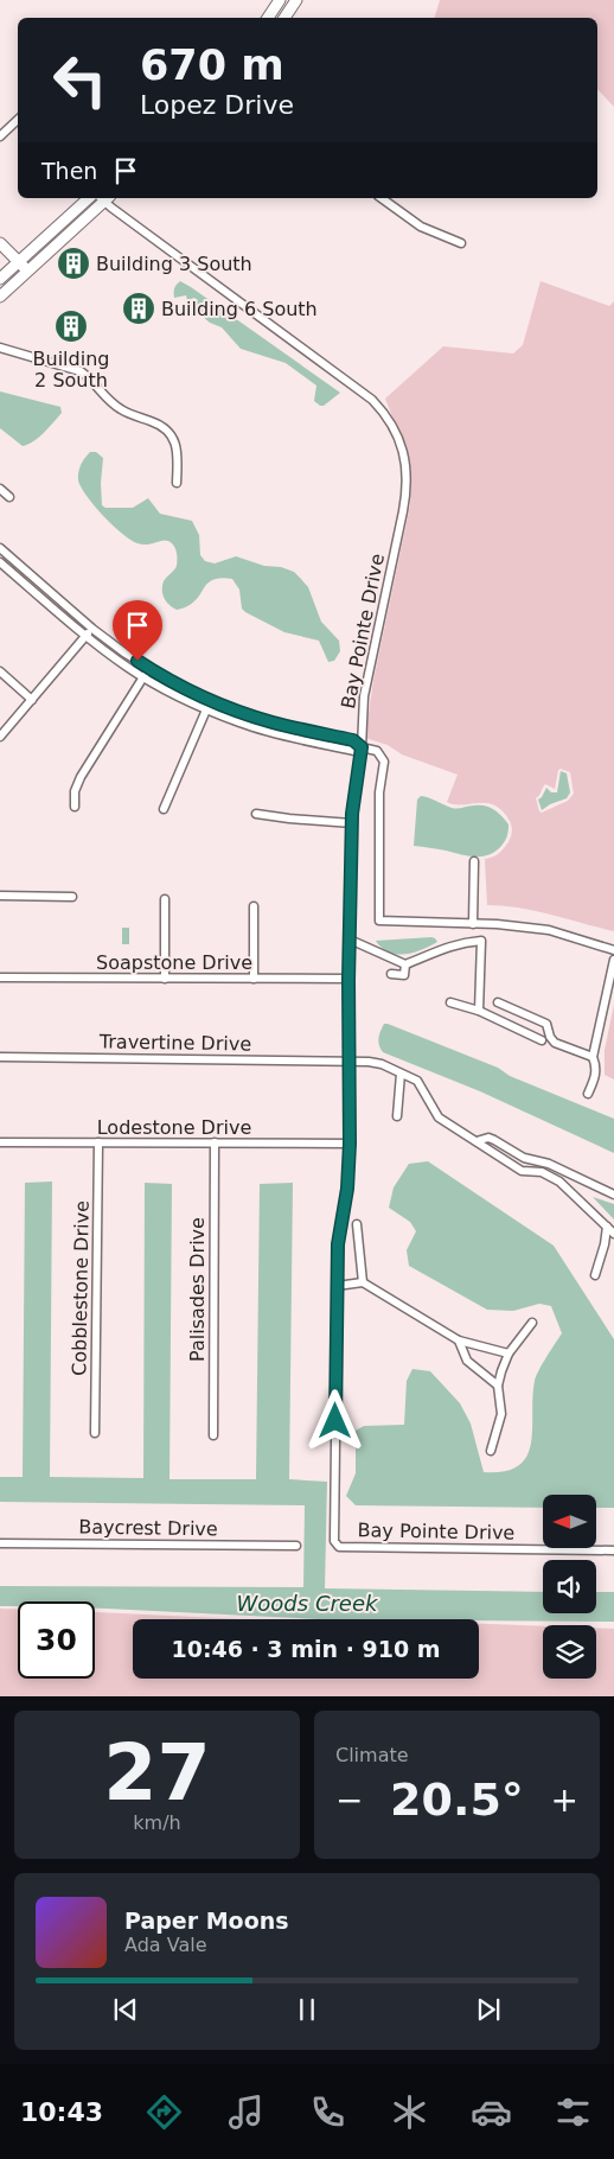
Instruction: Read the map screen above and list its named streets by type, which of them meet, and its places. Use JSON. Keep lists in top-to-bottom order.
{
  "streets": {
    "street": [
      "Bay Pointe Drive",
      "Soapstone Drive",
      "Travertine Drive",
      "Lodestone Drive",
      "Cobblestone Drive",
      "Palisades Drive",
      "Baycrest Drive"
    ]
  },
  "crossings": [
    ["Bay Pointe Drive", "Soapstone Drive"],
    ["Bay Pointe Drive", "Travertine Drive"],
    ["Bay Pointe Drive", "Lodestone Drive"],
    ["Lodestone Drive", "Cobblestone Drive"],
    ["Lodestone Drive", "Palisades Drive"]
  ],
  "water": ["Woods Creek"],
  "places": {
    "building": ["Building 3 South", "Building 6 South", "Building 2 South"]
  },
  "north": "left",
  "page": {
    "turn": ["670 m", "Lopez Drive"],
    "then": "Then",
    "limit": "30",
    "trip": "10:46 · 3 min · 910 m",
    "tile": [
      ["27", "km/h"],
      "Climate"
    ],
    "heat": ["−", "20.5°", "+"],
    "song": ["Paper Moons", "Ada Vale"],
    "tabs": "10:43"
  }
}
